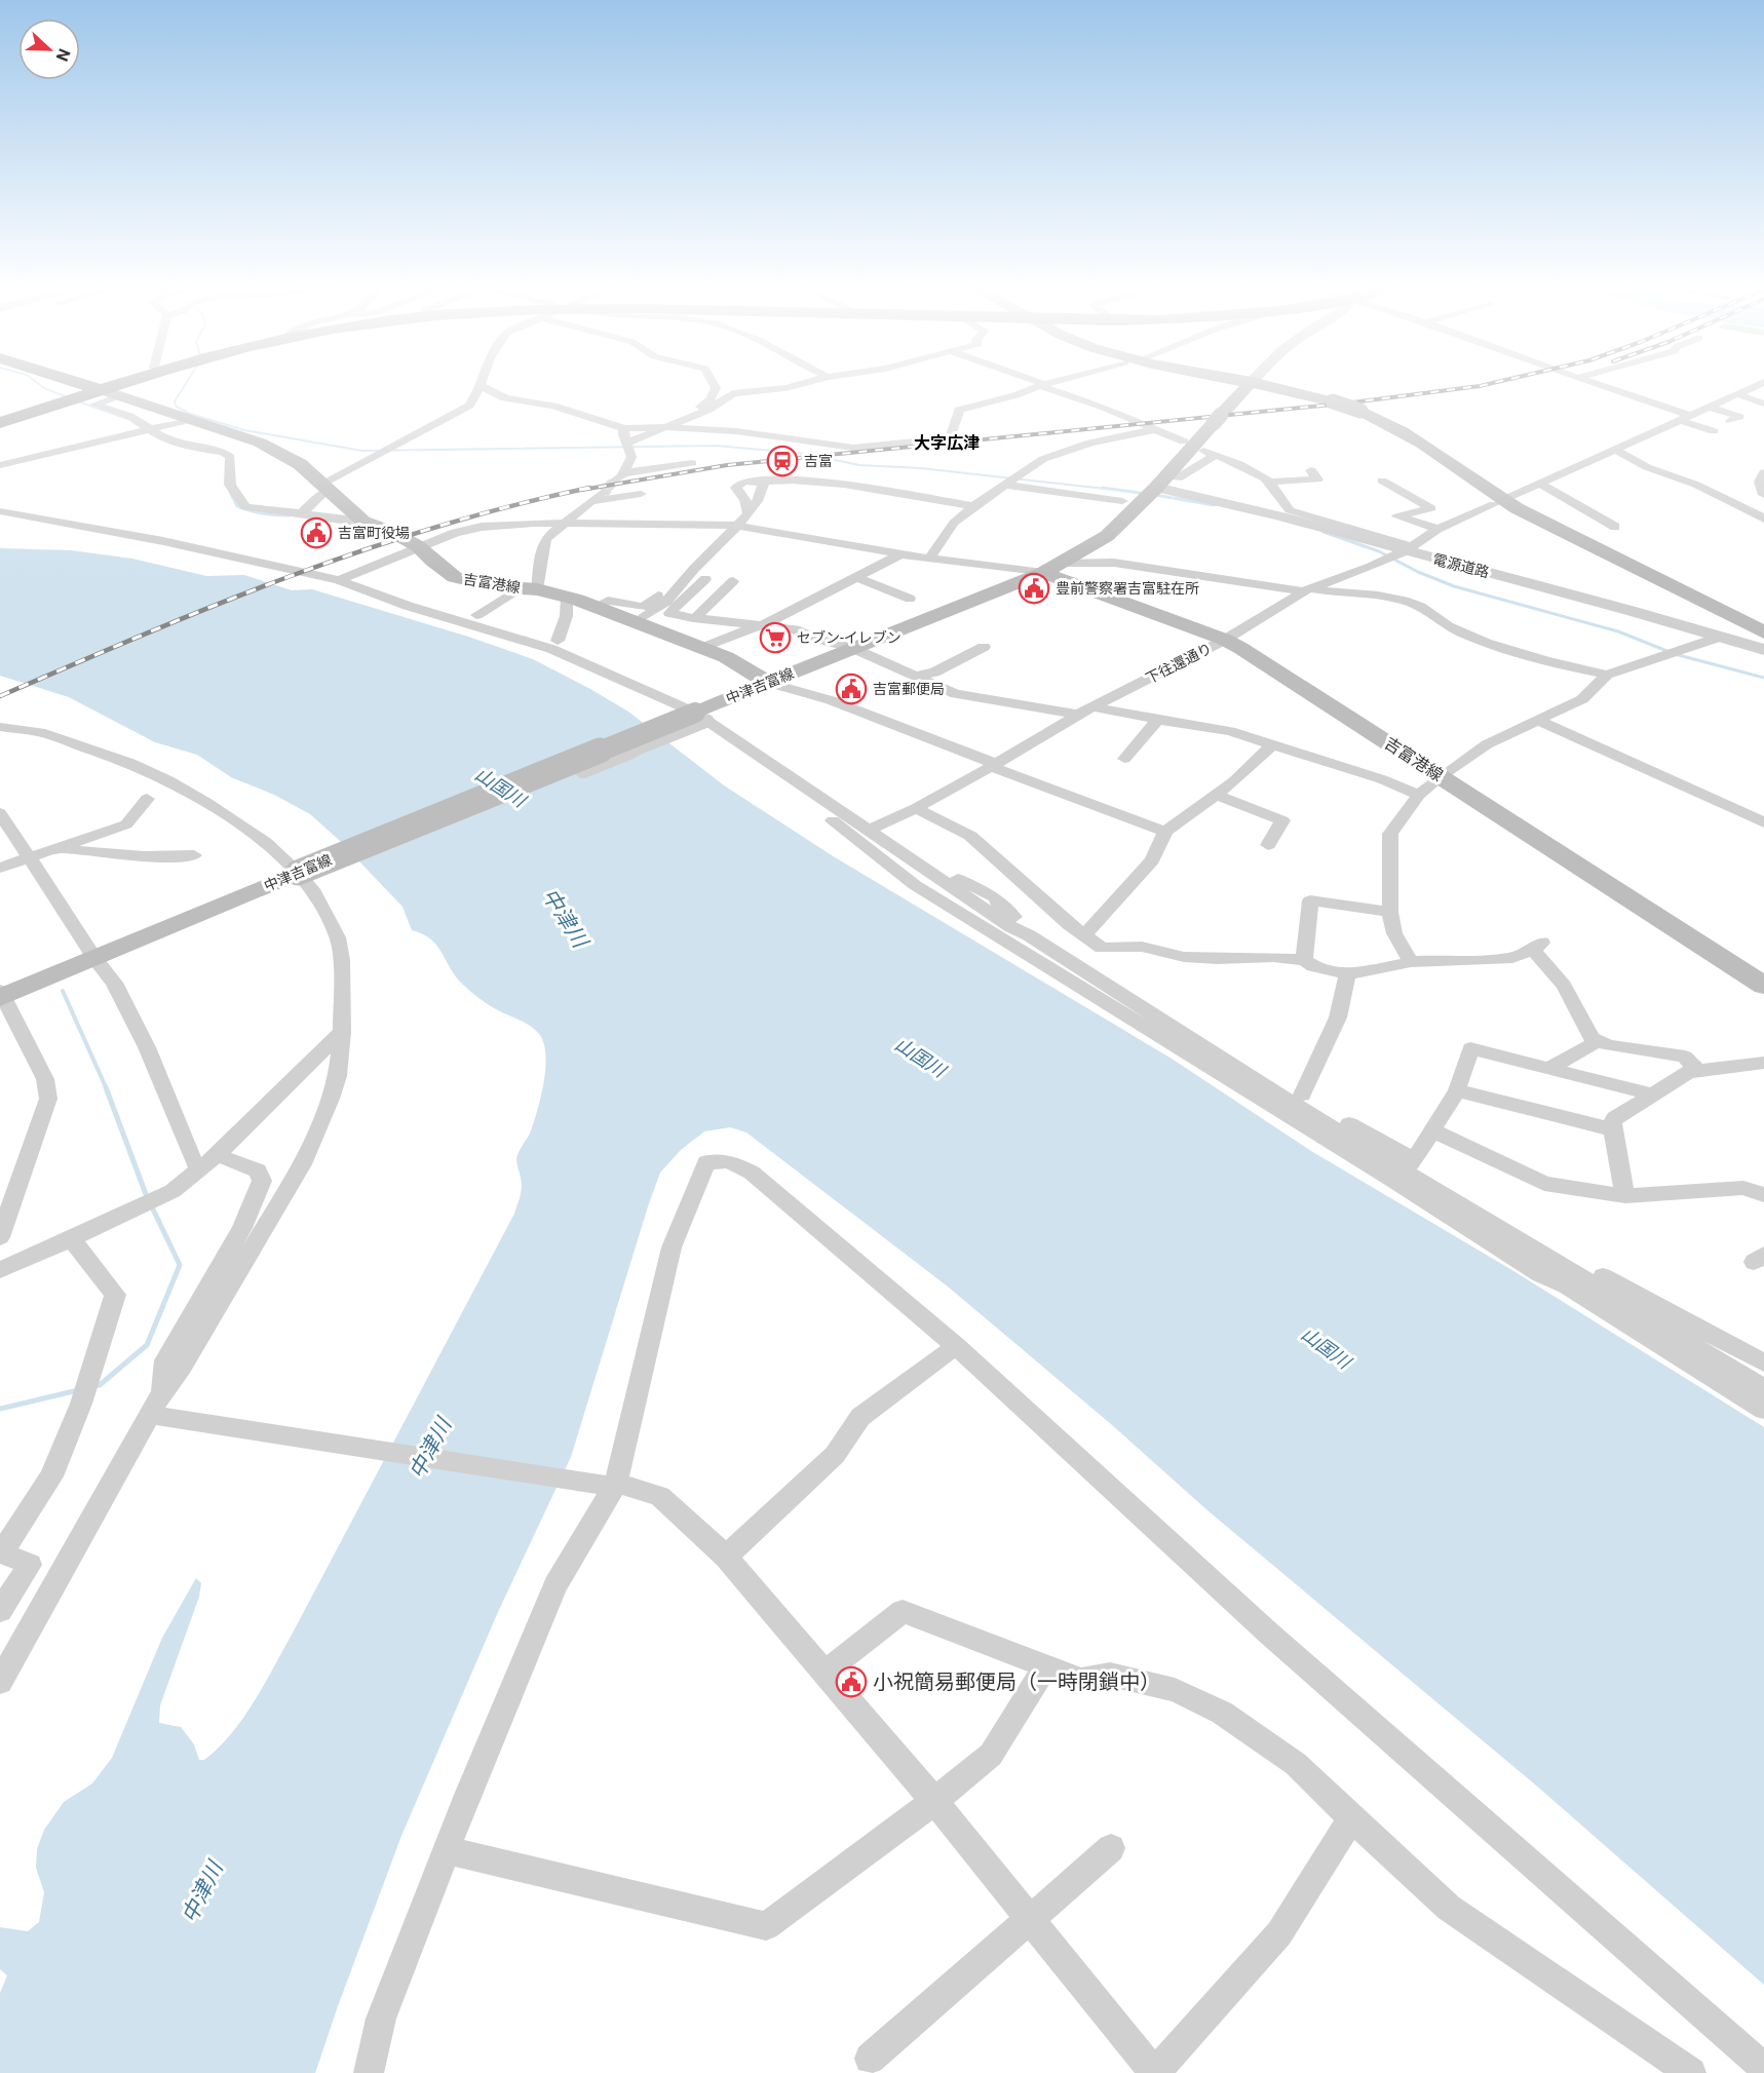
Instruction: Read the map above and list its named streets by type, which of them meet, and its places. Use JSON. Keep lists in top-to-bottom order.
{
  "streets": {
    "main road": ["吉富港線", "中津吉富線"],
    "street": ["電源道路", "下往還通り"]
  },
  "crossings": [
    ["電源道路", "下往還通り"],
    ["電源道路", "中津吉富線"],
    ["吉富港線", "下往還通り"],
    ["吉富港線", "中津吉富線"]
  ],
  "districts": ["大字広津"],
  "water": ["山国川", "中津川"],
  "places": {
    "station": ["吉富"],
    "public building": [
      "吉富町役場",
      "豊前警察署吉富駐在所",
      "吉富郵便局",
      "小祝簡易郵便局（一時閉鎖中）"
    ],
    "supermarket": ["セブン-イレブン"]
  },
  "north": "right"
}
